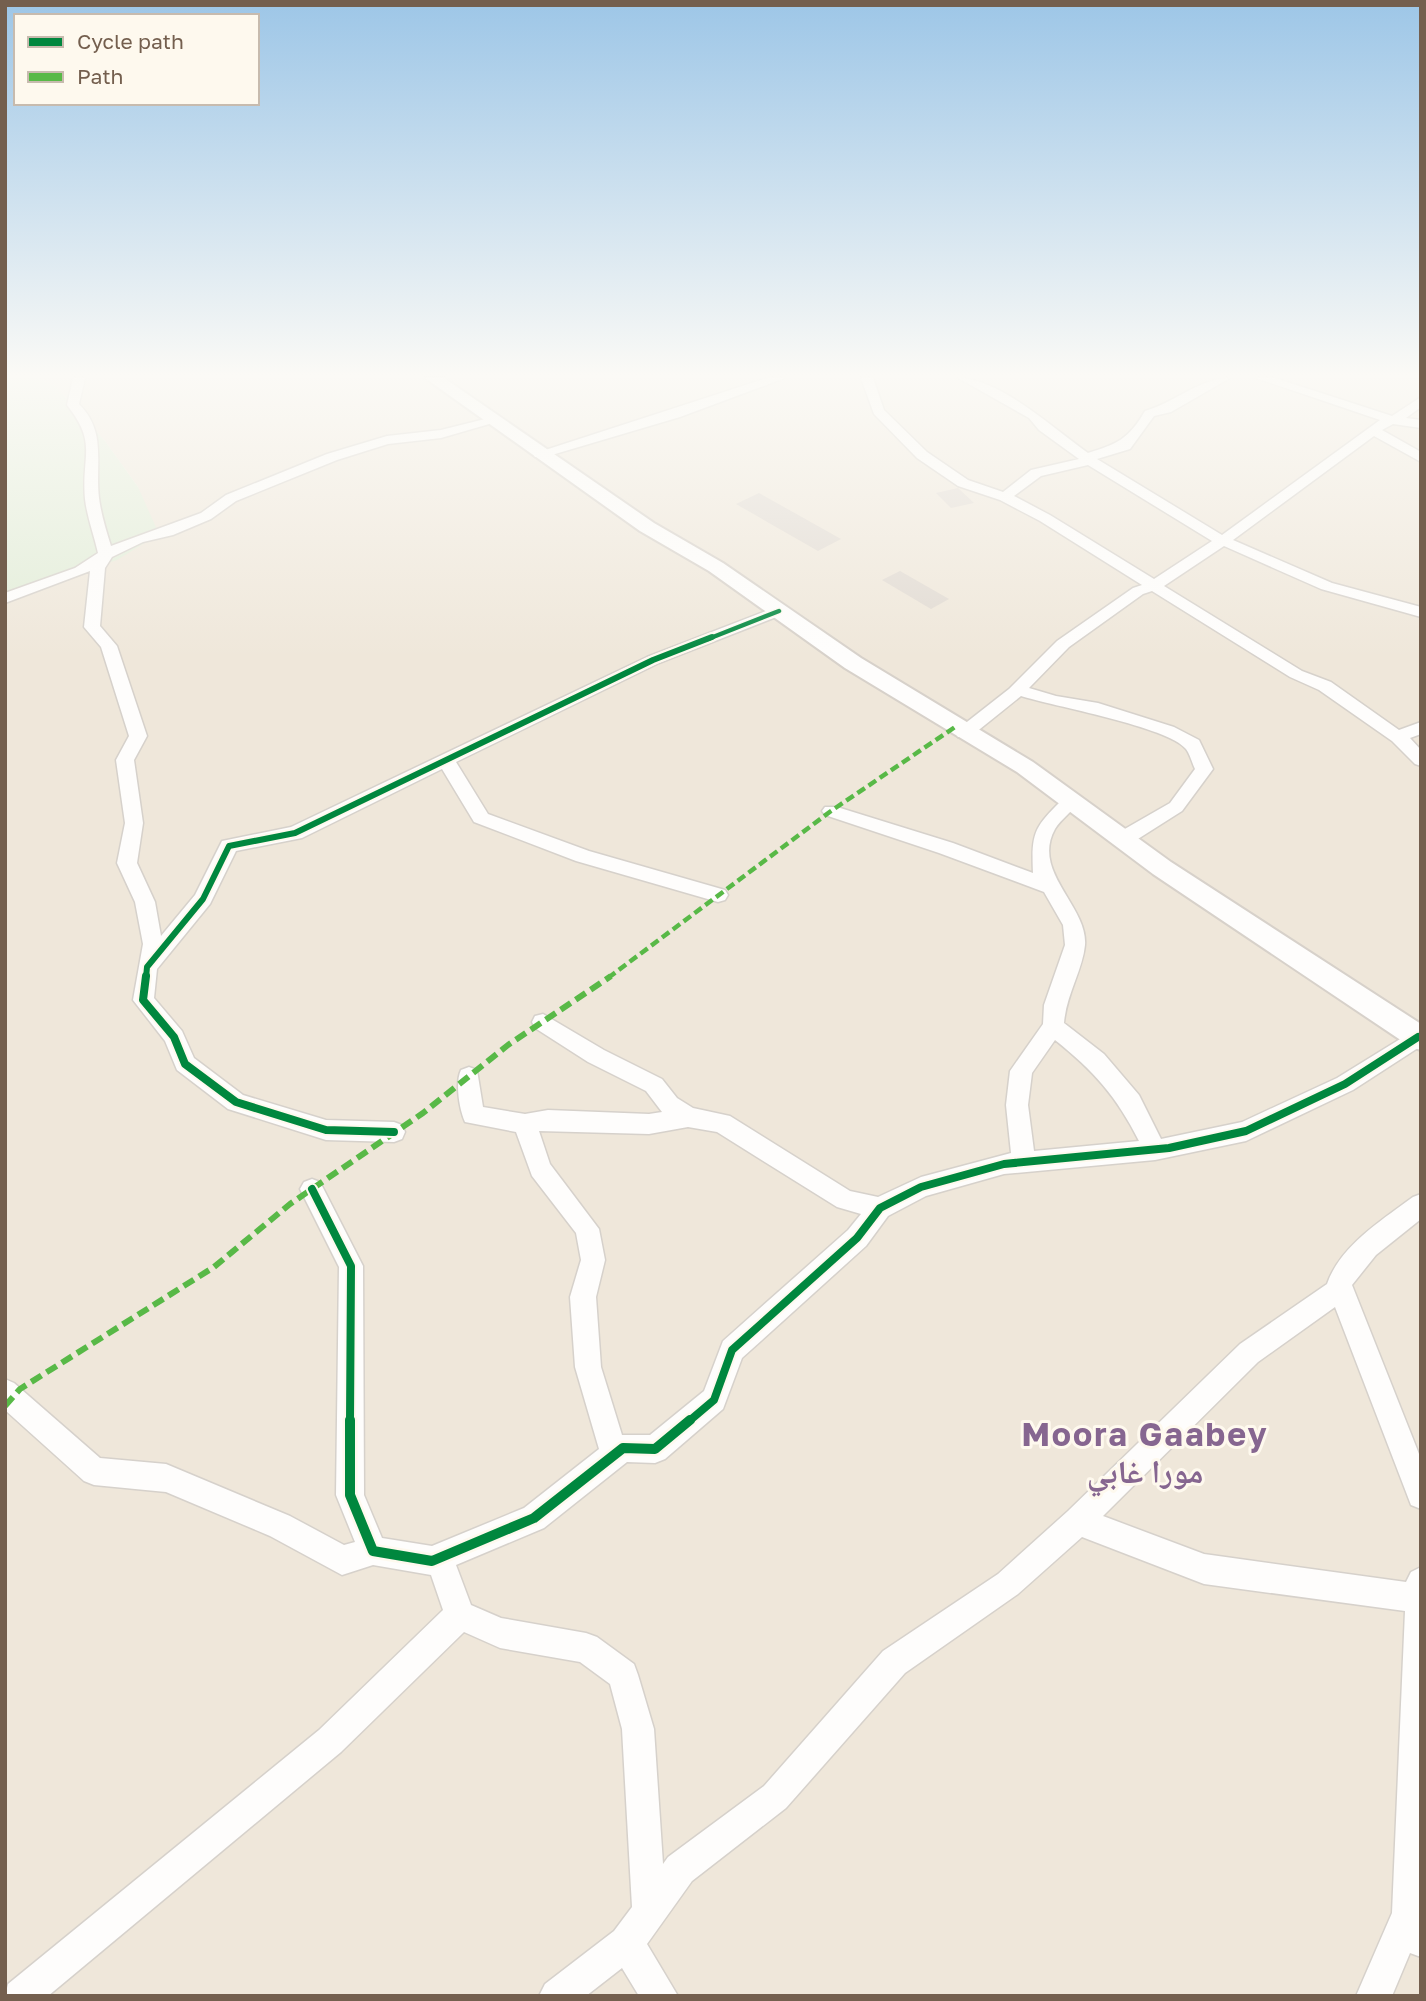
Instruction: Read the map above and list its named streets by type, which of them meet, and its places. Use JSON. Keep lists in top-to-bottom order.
{
  "districts": ["Moora Gaabey مورا غابي"],
  "legend": ["Cycle path", "Path"]
}
